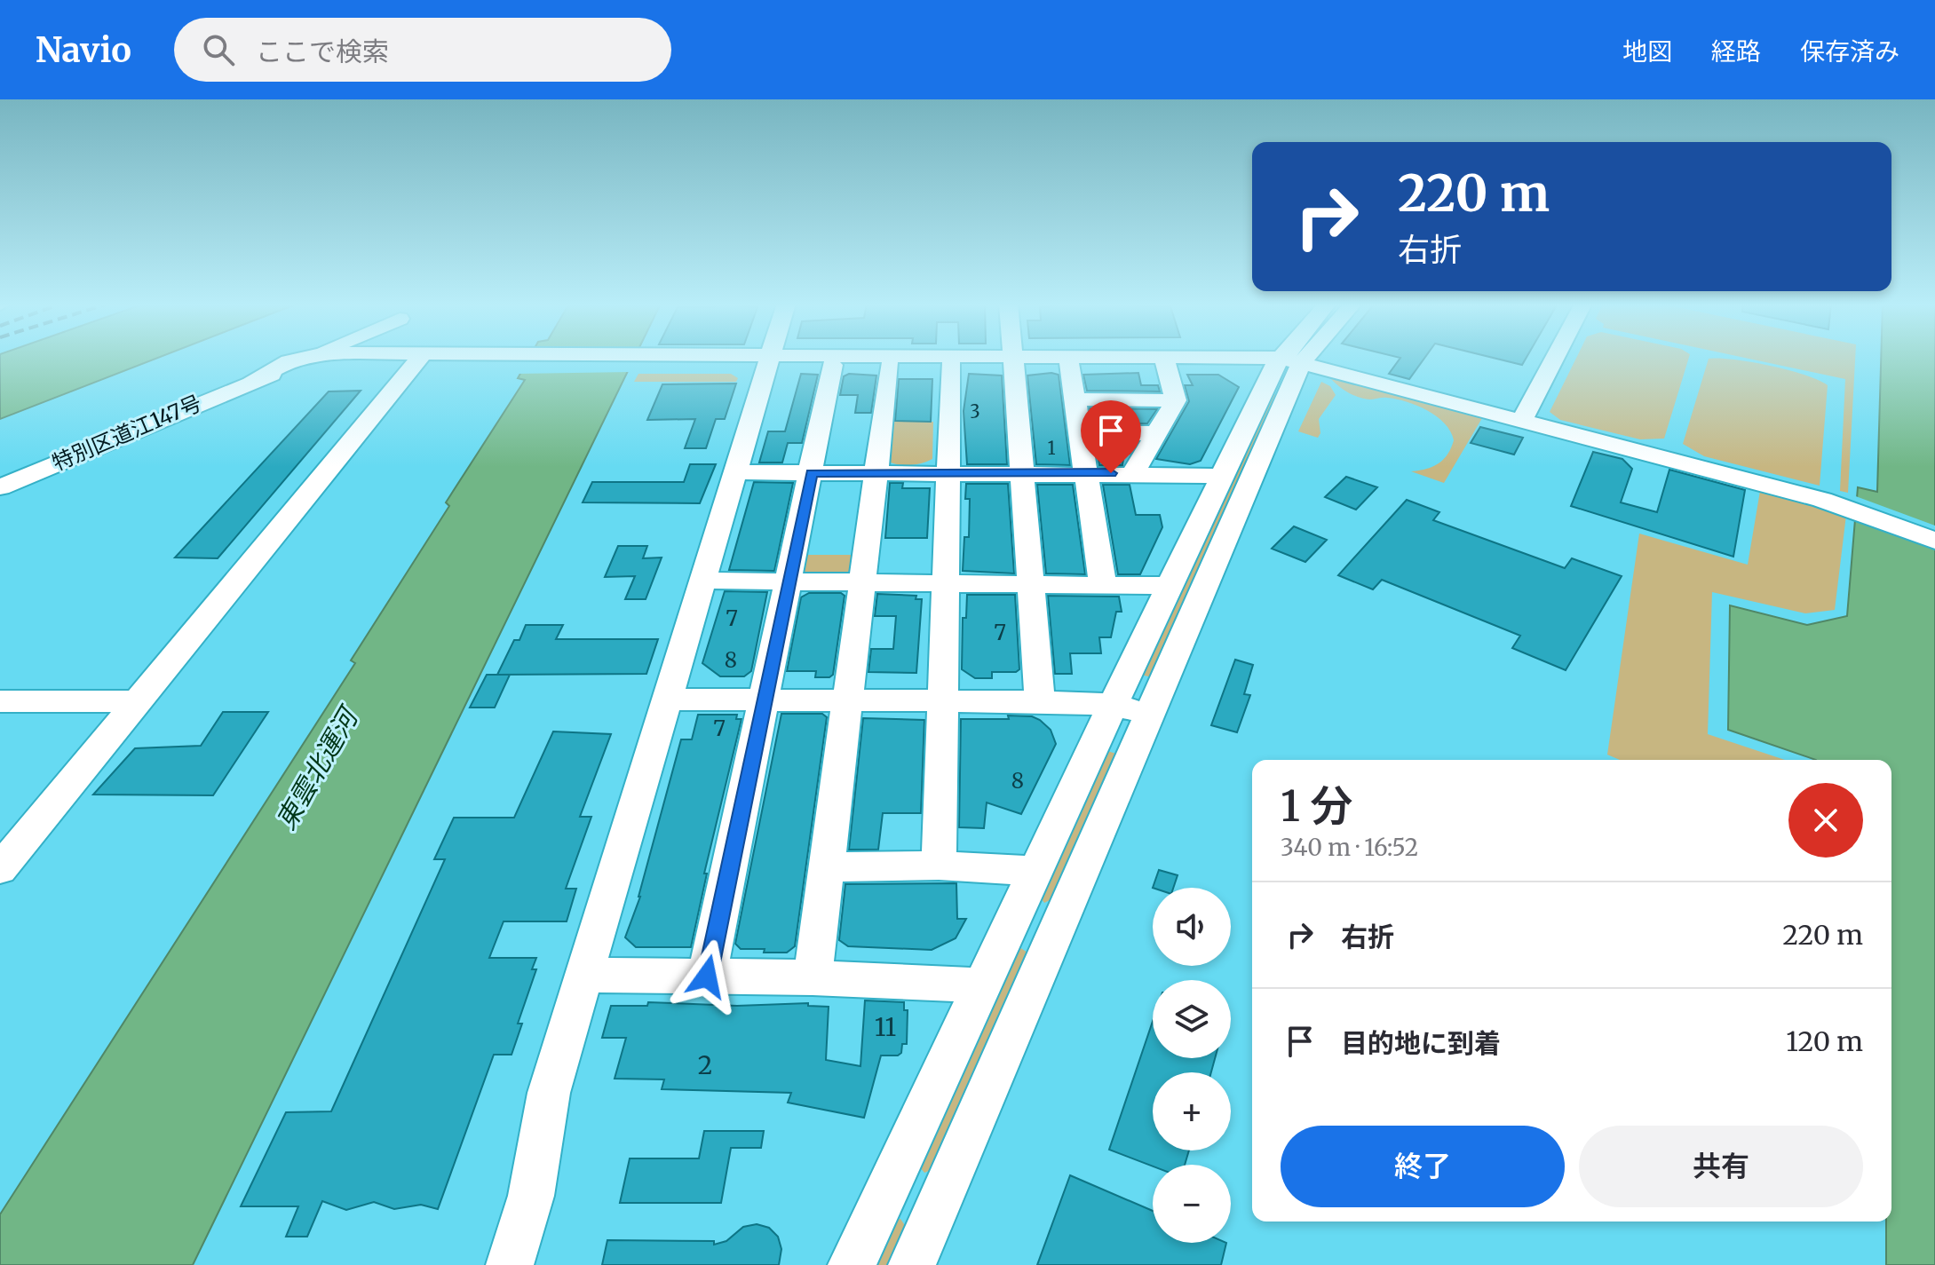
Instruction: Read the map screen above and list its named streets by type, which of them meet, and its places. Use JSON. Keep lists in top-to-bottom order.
{
  "streets": {
    "street": ["特別区道江147号"]
  },
  "water": ["東雲北運河"],
  "house_numbers": [
    "3",
    "1",
    "7",
    "7",
    "8",
    "7",
    "8",
    "11",
    "2"
  ],
  "page": {
    "header": "Navio",
    "search": "ここで検索",
    "nav": ["地図", "経路", "保存済み"],
    "turn": ["220 m", "右折"],
    "heading": ["1 分", "340 m · 16:52"],
    "list": [
      {
        "name": "右折",
        "value": "220 m"
      },
      {
        "name": "目的地に到着",
        "value": "120 m"
      }
    ],
    "map_buttons": ["+", "−"],
    "buttons": ["終了", "共有"]
  }
}
